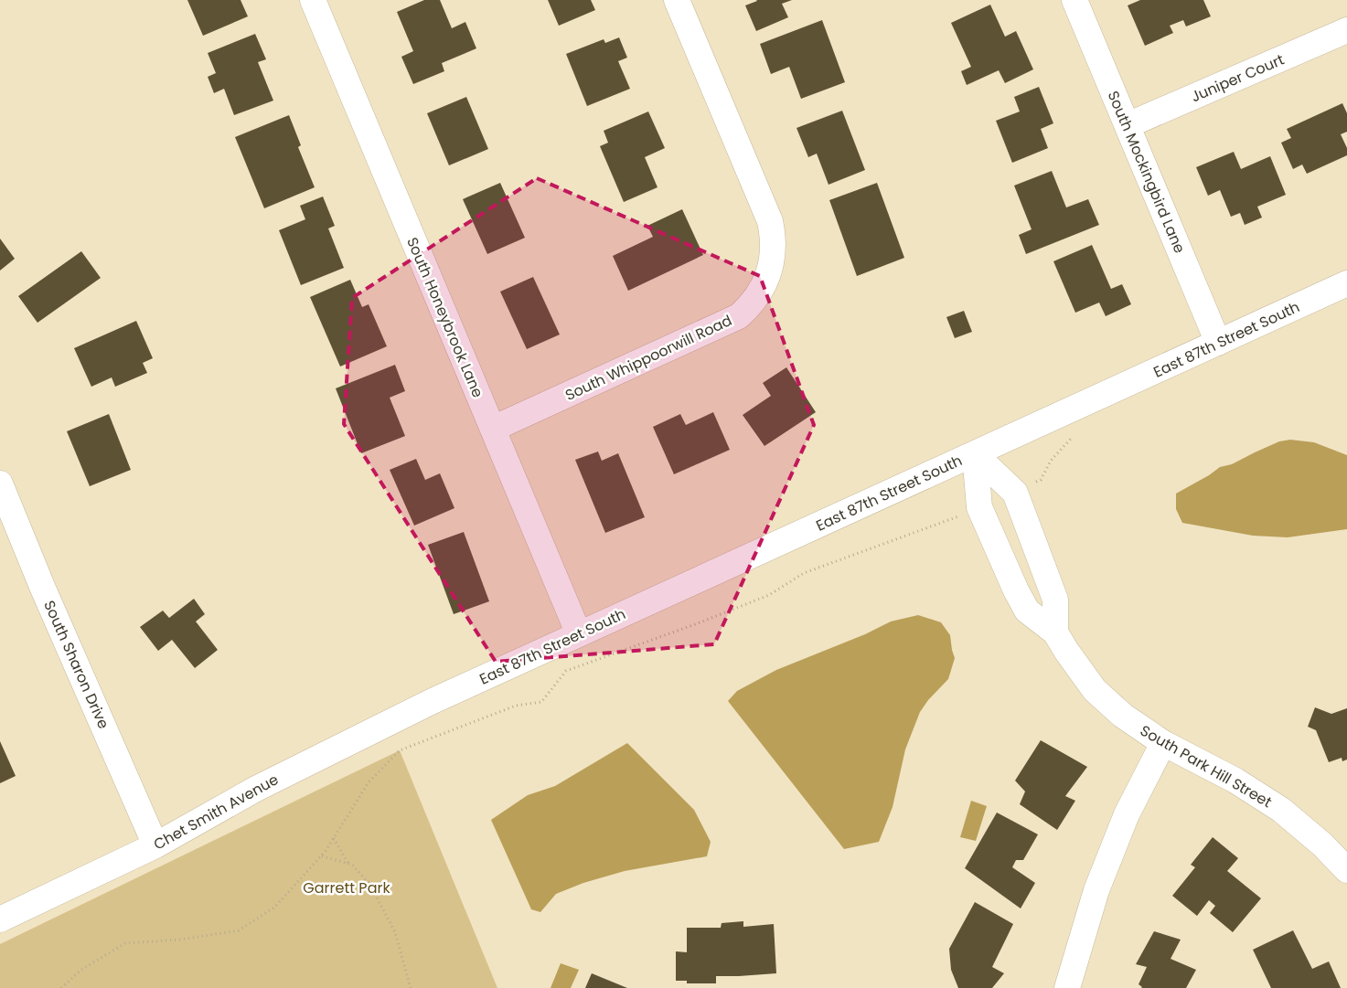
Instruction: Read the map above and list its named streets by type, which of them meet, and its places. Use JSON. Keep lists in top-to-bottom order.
{
  "streets": {
    "street": [
      "Juniper Court",
      "South Mockingbird Lane",
      "South Honeybrook Lane",
      "East 87th Street South",
      "South Whippoorwill Road",
      "South Sharon Drive",
      "South Park Hill Street",
      "Chet Smith Avenue"
    ]
  },
  "crossings": [
    ["Juniper Court", "South Mockingbird Lane"],
    ["South Mockingbird Lane", "East 87th Street South"],
    ["South Honeybrook Lane", "East 87th Street South"],
    ["South Honeybrook Lane", "South Whippoorwill Road"],
    ["East 87th Street South", "South Park Hill Street"],
    ["East 87th Street South", "Chet Smith Avenue"],
    ["South Sharon Drive", "Chet Smith Avenue"]
  ],
  "parks": ["Garrett Park"]
}
